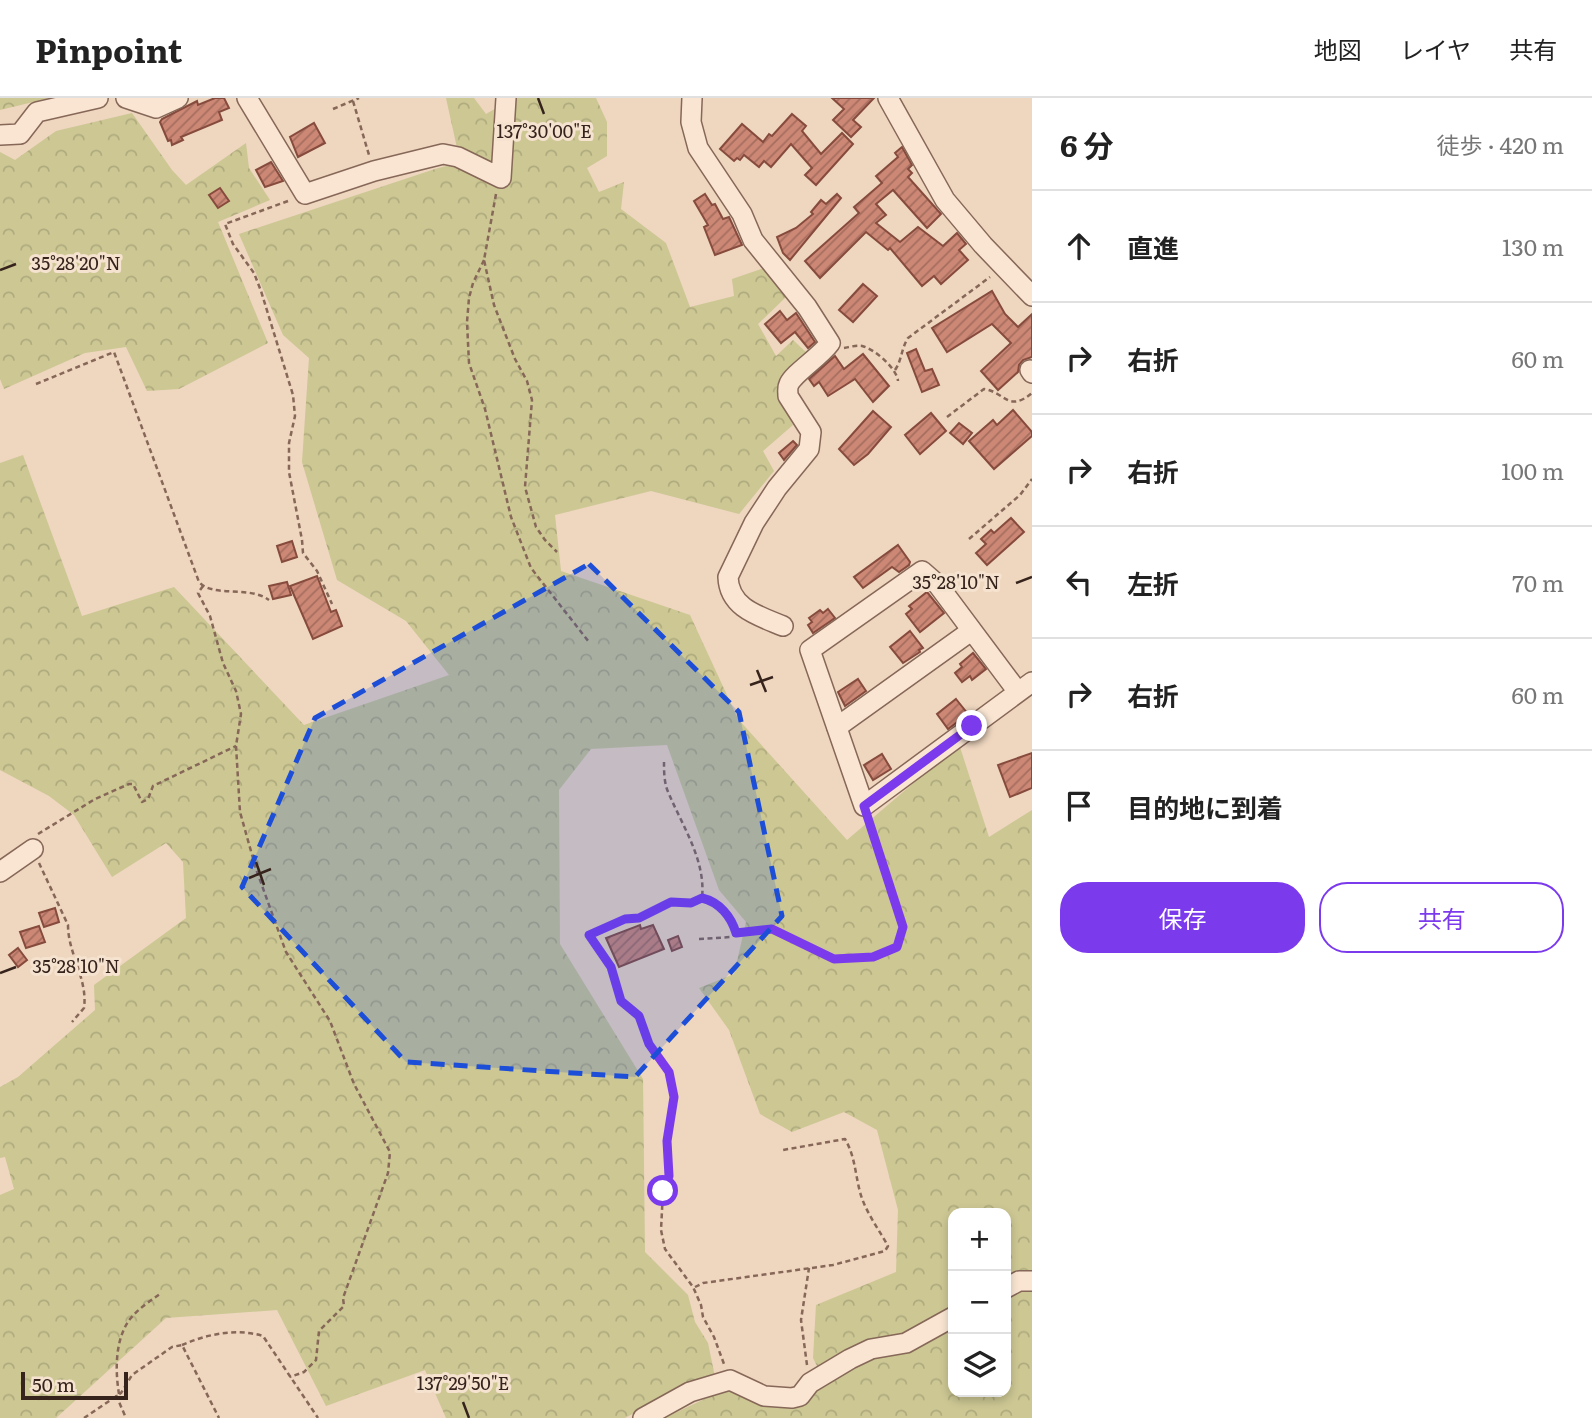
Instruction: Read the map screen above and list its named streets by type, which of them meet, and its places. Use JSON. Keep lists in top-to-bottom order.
{
  "scale_bar": "50 m",
  "page": {
    "header": "Pinpoint",
    "nav": ["地図", "レイヤ", "共有"],
    "heading": ["6 分", "徒歩 · 420 m"],
    "list": [
      ["直進", "130 m"],
      ["右折", "60 m"],
      ["右折", "100 m"],
      ["左折", "70 m"],
      ["右折", "60 m"],
      "目的地に到着"
    ],
    "buttons": ["保存", "共有"],
    "map_buttons": ["+", "−"],
    "scale": "50 m"
  },
  "coordinates": [
    "137°30'00\"E",
    "35°28'20\"N",
    "35°28'10\"N",
    "137°29'50\"E"
  ]
}
